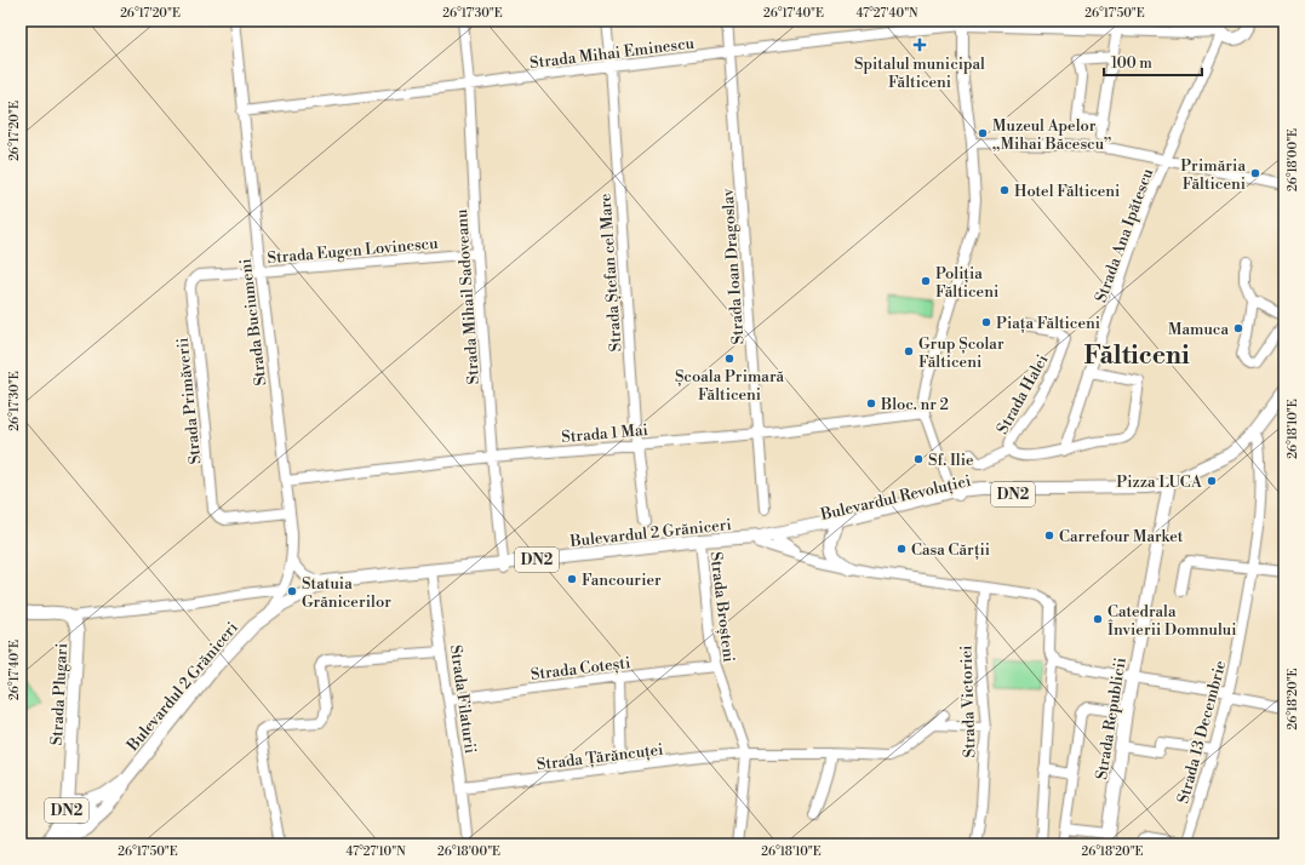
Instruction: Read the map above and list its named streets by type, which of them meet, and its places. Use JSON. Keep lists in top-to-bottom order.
{
  "streets": {
    "highway": ["DN2"],
    "main road": [
      "Bulevardul Revoluției",
      "Bulevardul 2 Grăniceri",
      "Strada Plugari",
      "Strada Republicii"
    ],
    "street": [
      "Strada Mihai Eminescu",
      "Strada Ana Ipătescu",
      "Strada Eugen Lovinescu",
      "Strada Ioan Dragoslav",
      "Strada Ștefan cel Mare",
      "Strada Mihail Sadoveanu",
      "Strada Buciumeni",
      "Strada Halei",
      "Strada Primăverii",
      "Strada 1 Mai",
      "Strada Broșteni",
      "Strada Cotești",
      "Strada Filaturii",
      "Strada Victoriei",
      "Strada 13 Decembrie",
      "Strada Țărăncuței"
    ]
  },
  "crossings": [
    ["Strada Mihai Eminescu", "Strada Ana Ipătescu"],
    ["Strada Mihai Eminescu", "Strada Ioan Dragoslav"],
    ["Strada Mihai Eminescu", "Strada Ștefan cel Mare"],
    ["Strada Mihai Eminescu", "Strada Mihail Sadoveanu"],
    ["Strada Mihai Eminescu", "Strada Buciumeni"],
    ["Strada Ana Ipătescu", "Strada Halei"],
    ["Strada Eugen Lovinescu", "Strada Mihail Sadoveanu"],
    ["Strada Eugen Lovinescu", "Strada Buciumeni"],
    ["Strada Eugen Lovinescu", "Strada Primăverii"],
    ["Strada Ioan Dragoslav", "Strada 1 Mai"],
    ["Strada Ștefan cel Mare", "Strada 1 Mai"],
    ["Strada Mihail Sadoveanu", "Strada 1 Mai"],
    ["Strada Mihail Sadoveanu", "Bulevardul 2 Grăniceri"],
    ["Strada Buciumeni", "Strada Primăverii"],
    ["Strada Buciumeni", "Strada 1 Mai"],
    ["Strada Buciumeni", "Bulevardul 2 Grăniceri"],
    ["DN2", "Bulevardul Revoluției"],
    ["DN2", "Bulevardul 2 Grăniceri"],
    ["DN2", "Strada Plugari"],
    ["DN2", "Strada 13 Decembrie"],
    ["Bulevardul Revoluției", "Bulevardul 2 Grăniceri"],
    ["Bulevardul Revoluției", "Strada Republicii"],
    ["Bulevardul Revoluției", "Strada 13 Decembrie"],
    ["Bulevardul 2 Grăniceri", "Strada Broșteni"],
    ["Bulevardul 2 Grăniceri", "Strada Plugari"],
    ["Bulevardul 2 Grăniceri", "Strada Filaturii"],
    ["Strada Broșteni", "Strada Cotești"],
    ["Strada Broșteni", "Strada Țărăncuței"],
    ["Strada Cotești", "Strada Filaturii"],
    ["Strada Filaturii", "Strada Țărăncuței"]
  ],
  "districts": ["Fălticeni"],
  "places": {
    "health": ["Spitalul municipal Fălticeni"],
    "other": [
      "Muzeul Apelor „Mihai Băcescu”",
      "Primăria Fălticeni",
      "Hotel Fălticeni",
      "Poliția Fălticeni",
      "Piața Fălticeni",
      "Mamuca",
      "Grup Școlar Fălticeni",
      "Școala Primară Fălticeni",
      "Bloc. nr 2",
      "Sf. Ilie",
      "Pizza LUCA",
      "Carrefour Market",
      "Casa Cărții",
      "Fancourier",
      "Statuia Grănicerilor",
      "Catedrala Învierii Domnului"
    ]
  },
  "scale_bar": "100 m",
  "coordinates": [
    "26°17'20\"E",
    "26°17'30\"E",
    "26°17'40\"E",
    "47°27'40\"N",
    "26°17'50\"E",
    "26°18'00\"E",
    "26°18'10\"E",
    "26°18'20\"E",
    "47°27'10\"N"
  ]
}
